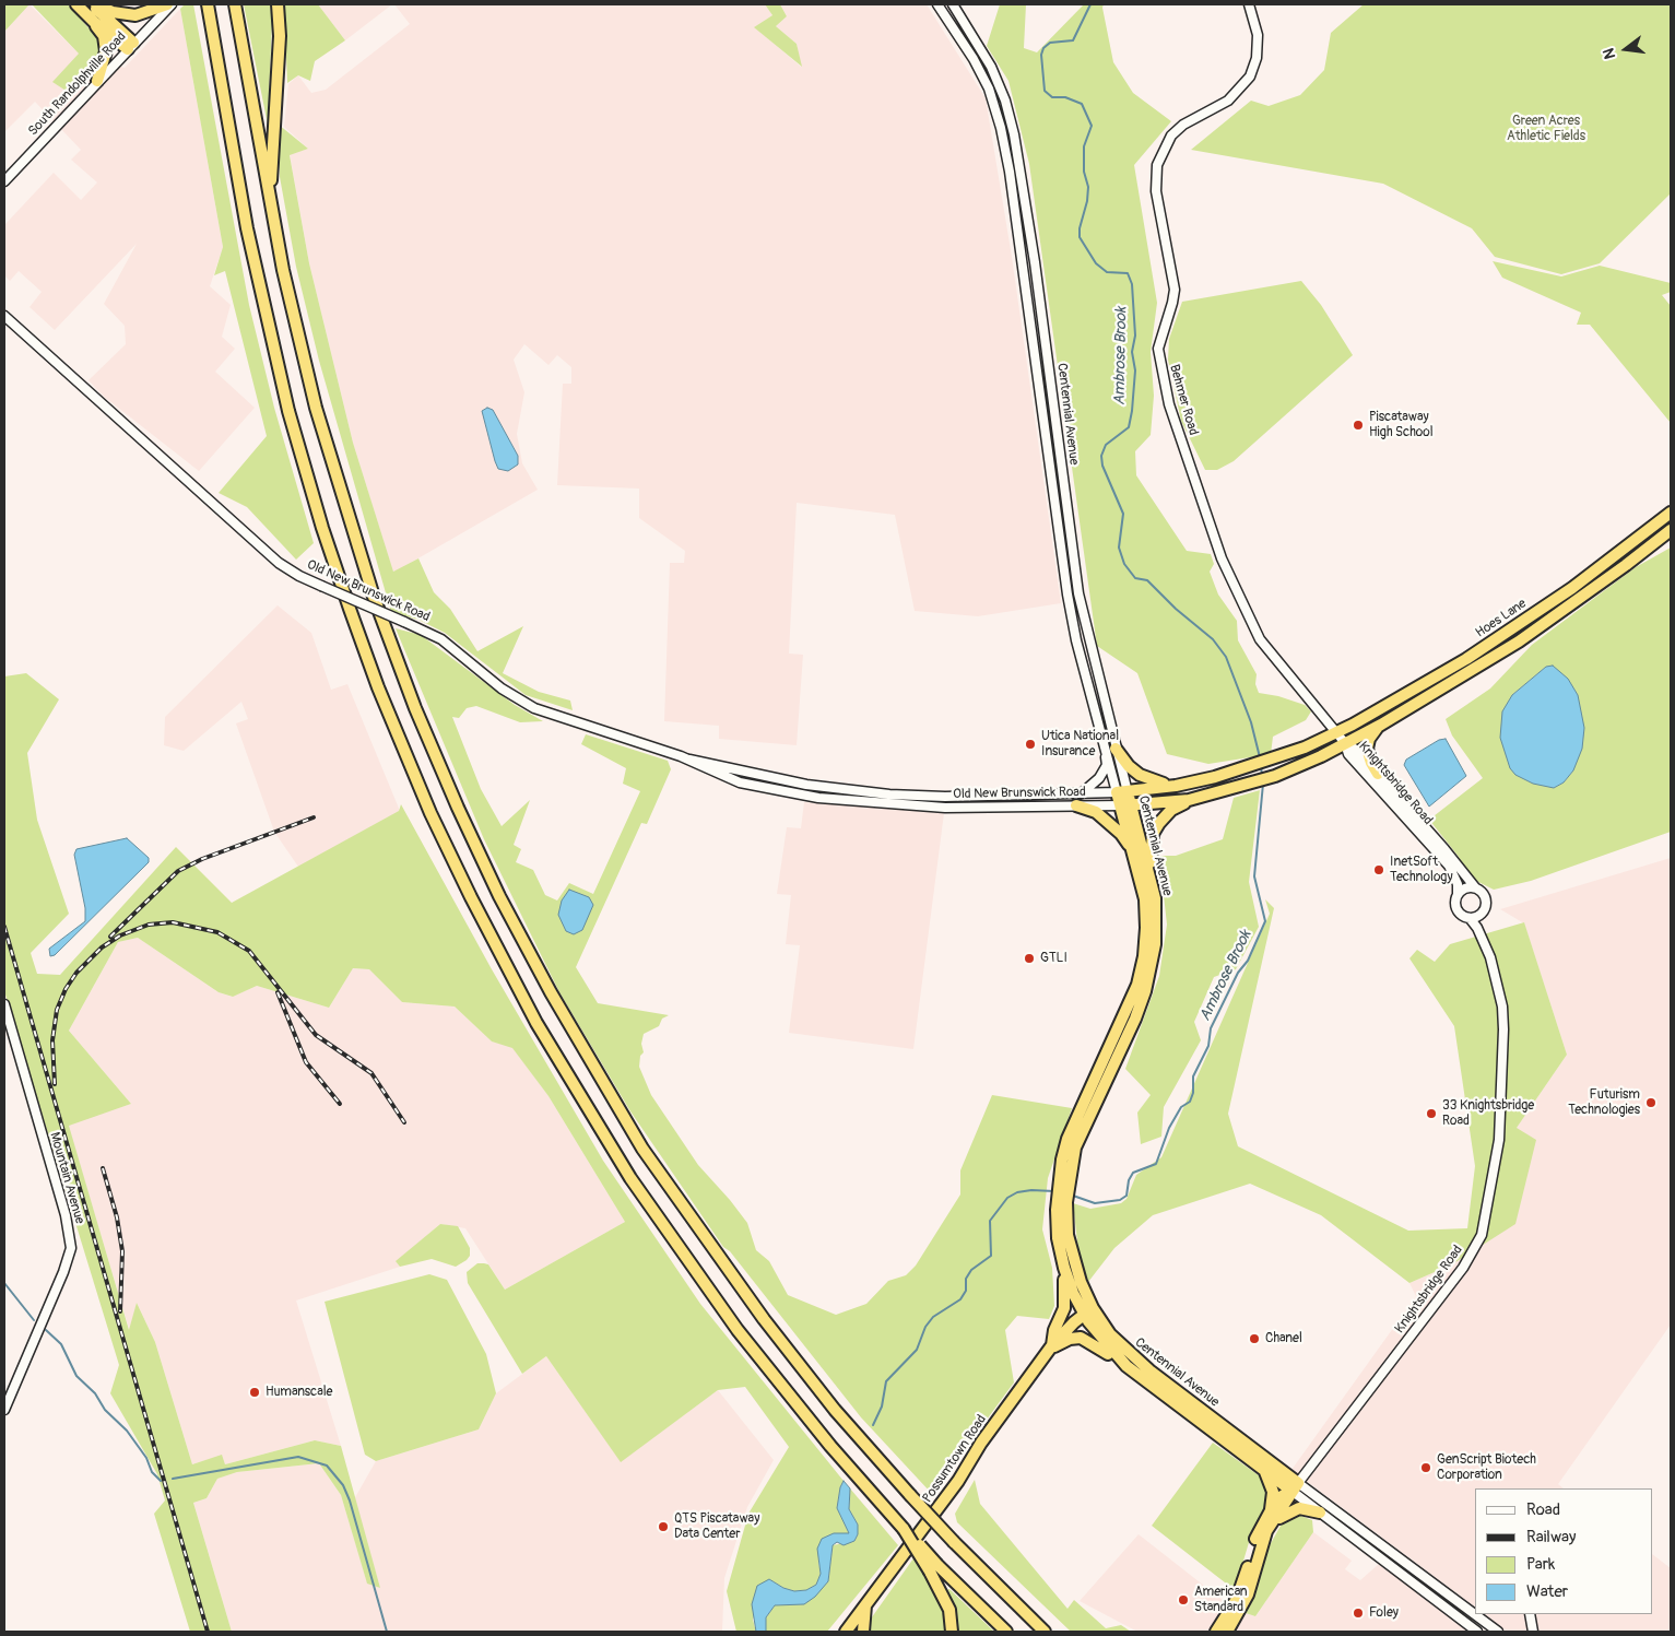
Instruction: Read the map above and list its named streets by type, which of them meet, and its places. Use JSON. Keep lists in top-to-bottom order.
{
  "streets": {
    "highway": [
      "Centennial Avenue",
      "Old New Brunswick Road",
      "Hoes Lane",
      "Possumtown Road"
    ],
    "main road": [
      "South Randolphville Road",
      "Behmer Road",
      "Knightsbridge Road",
      "Mountain Avenue"
    ]
  },
  "crossings": [
    ["Behmer Road", "Old New Brunswick Road"],
    ["Behmer Road", "Hoes Lane"],
    ["Behmer Road", "Knightsbridge Road"],
    ["Centennial Avenue", "Old New Brunswick Road"],
    ["Centennial Avenue", "Knightsbridge Road"],
    ["Centennial Avenue", "Possumtown Road"],
    ["Old New Brunswick Road", "Hoes Lane"],
    ["Old New Brunswick Road", "Knightsbridge Road"],
    ["Hoes Lane", "Knightsbridge Road"]
  ],
  "water": ["Ambrose Brook"],
  "parks": ["Green Acres Athletic Fields"],
  "places": [
    "Piscataway High School",
    "Utica National Insurance",
    "InetSoft Technology",
    "GTLI",
    "Futurism Technologies",
    "33 Knightsbridge Road",
    "Chanel",
    "Humanscale",
    "GenScript Biotech Corporation",
    "QTS Piscataway Data Center",
    "American Standard",
    "Foley"
  ],
  "legend": [
    "Road",
    "Railway",
    "Park",
    "Water"
  ],
  "north": "left"
}
